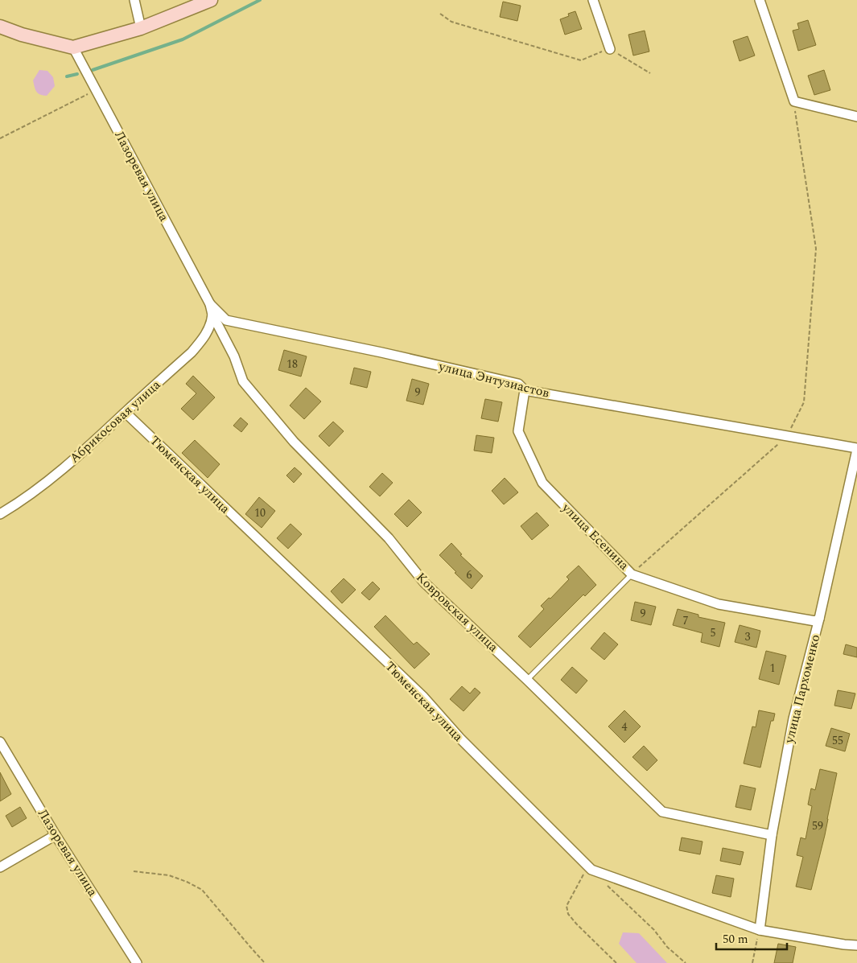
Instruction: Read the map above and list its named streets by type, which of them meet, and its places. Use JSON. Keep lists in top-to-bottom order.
{
  "streets": {
    "street": [
      "Лазоревая улица",
      "улица Энтузиастов",
      "Абрикосовая улица",
      "Тюменская улица",
      "улица Есенина",
      "Ковровская улица",
      "улица Пархоменко"
    ]
  },
  "crossings": [
    ["Лазоревая улица", "улица Энтузиастов"],
    ["Лазоревая улица", "Ковровская улица"],
    ["улица Энтузиастов", "улица Есенина"],
    ["улица Энтузиастов", "Ковровская улица"],
    ["улица Энтузиастов", "улица Пархоменко"],
    ["Абрикосовая улица", "Тюменская улица"],
    ["Абрикосовая улица", "Ковровская улица"],
    ["Тюменская улица", "улица Пархоменко"],
    ["улица Есенина", "улица Пархоменко"],
    ["Ковровская улица", "улица Пархоменко"]
  ],
  "house_numbers": [
    "18",
    "9",
    "10",
    "6",
    "9",
    "7",
    "5",
    "3",
    "1",
    "4",
    "55",
    "59"
  ],
  "scale_bar": "50 m"
}
